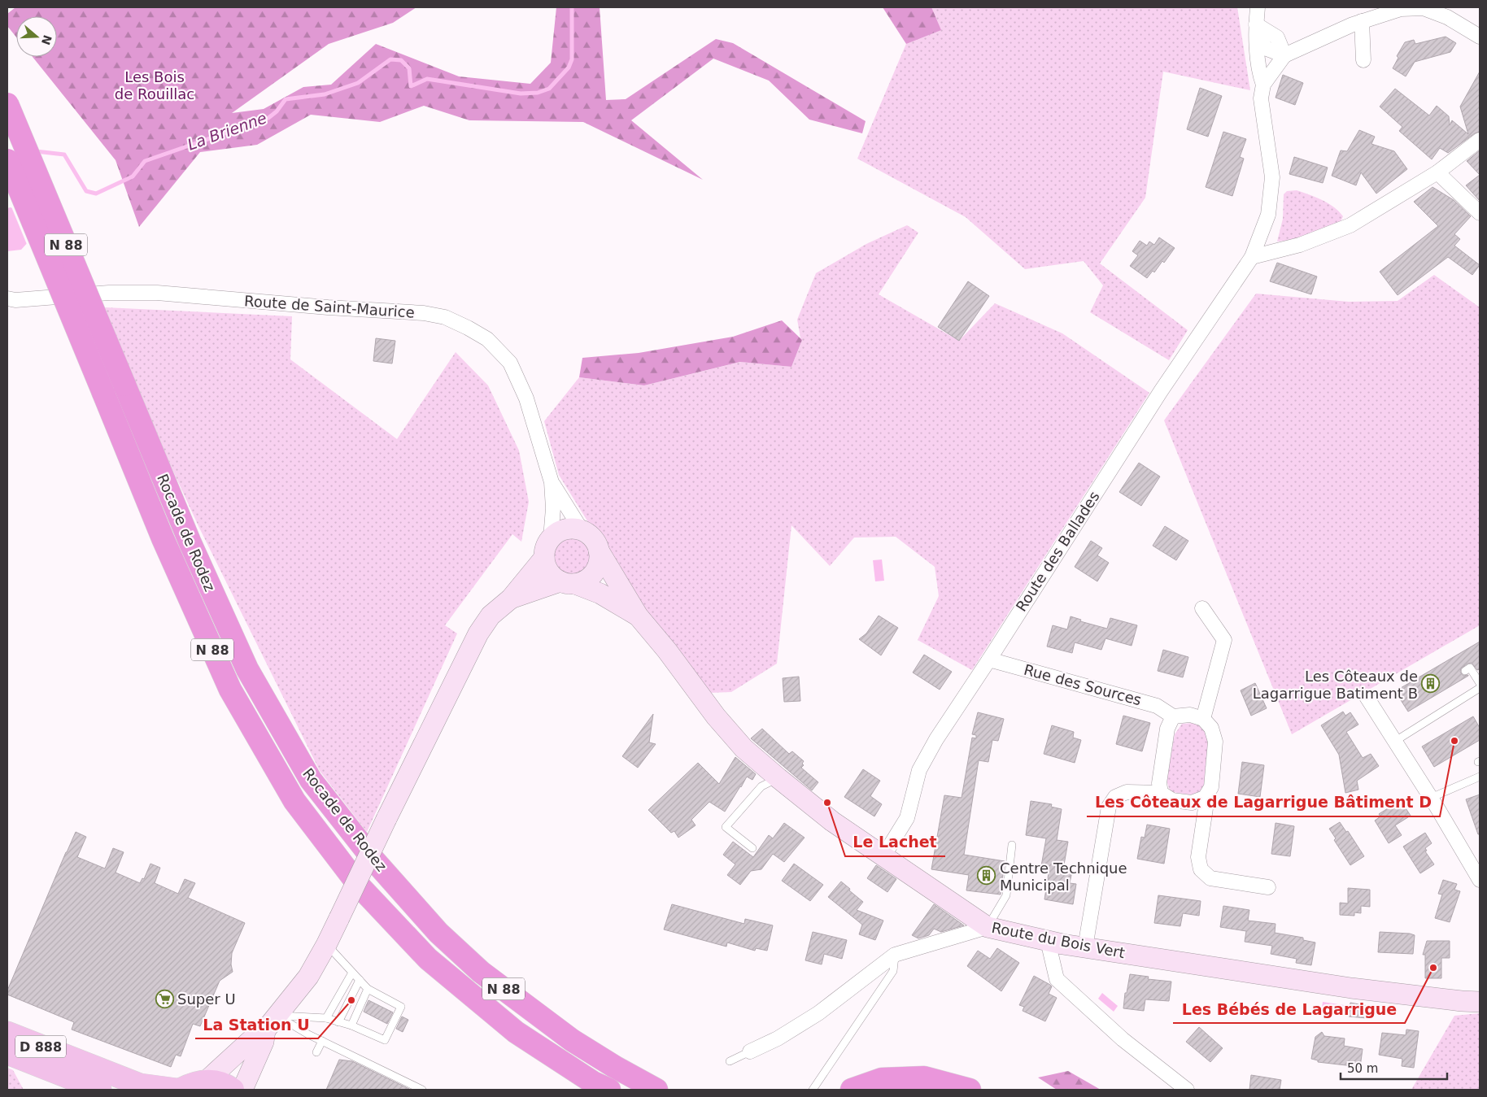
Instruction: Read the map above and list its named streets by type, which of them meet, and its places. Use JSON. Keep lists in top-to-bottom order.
{
  "streets": {
    "highway": ["N 88", "Rocade de Rodez"],
    "main road": ["D 888"],
    "street": [
      "Route de Saint-Maurice",
      "Route des Ballades",
      "Rue des Sources",
      "Route du Bois Vert"
    ]
  },
  "crossings": [
    ["Route des Ballades", "Rue des Sources"],
    ["Route des Ballades", "Route du Bois Vert"]
  ],
  "water": ["La Brienne"],
  "parks": ["Les Bois de Rouillac"],
  "places": {
    "building": ["Les Côteaux de Lagarrigue Batiment B", "Centre Technique Municipal"],
    "other": [
      "Les Côteaux de Lagarrigue Bâtiment D",
      "Le Lachet",
      "Les Bébés de Lagarrigue",
      "La Station U"
    ],
    "supermarket": ["Super U"]
  },
  "scale_bar": "50 m",
  "north": "right"
}
